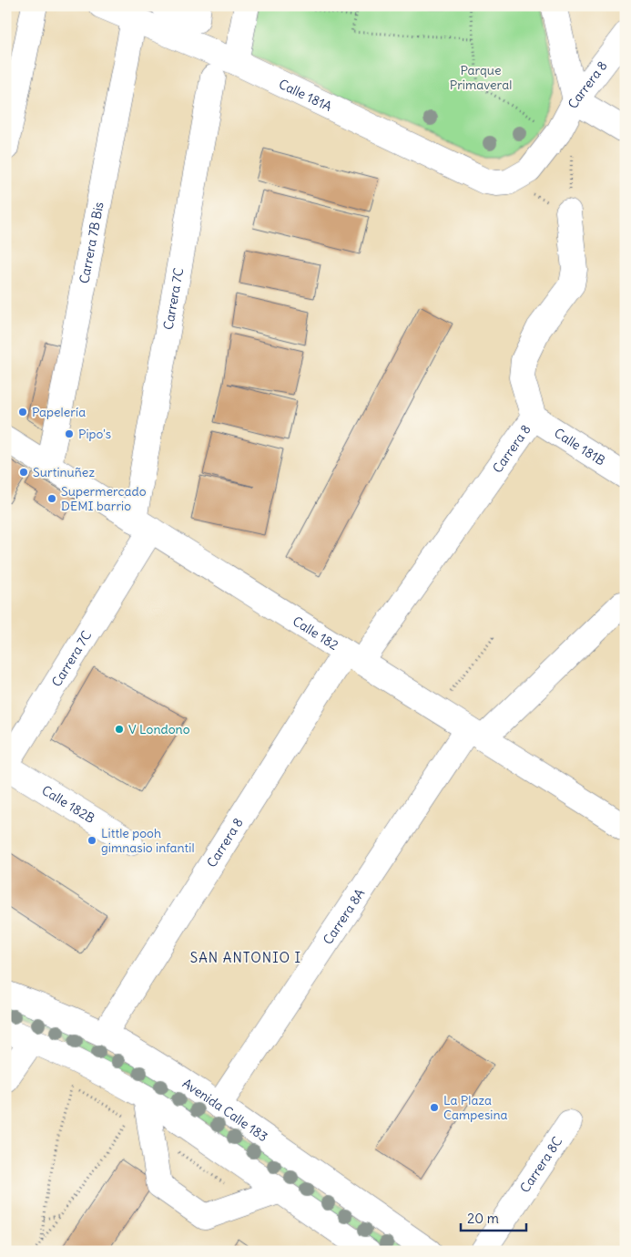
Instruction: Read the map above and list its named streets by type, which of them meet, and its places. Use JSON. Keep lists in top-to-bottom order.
{
  "streets": {
    "street": [
      "Carrera 8",
      "Calle 181A",
      "Carrera 7B Bis",
      "Carrera 7C",
      "Calle 181B",
      "Calle 182",
      "Calle 182B",
      "Carrera 8A",
      "Avenida Calle 183",
      "Carrera 8C"
    ]
  },
  "crossings": [
    ["Carrera 8", "Calle 181A"],
    ["Carrera 8", "Calle 181B"],
    ["Carrera 8", "Calle 182"],
    ["Carrera 8", "Avenida Calle 183"],
    ["Calle 181A", "Carrera 7B Bis"],
    ["Carrera 7B Bis", "Calle 182"],
    ["Carrera 7C", "Calle 182"],
    ["Carrera 7C", "Calle 182B"],
    ["Calle 182", "Carrera 8A"],
    ["Carrera 8A", "Avenida Calle 183"]
  ],
  "districts": ["SAN ANTONIO I"],
  "parks": ["Parque Primaveral"],
  "places": [
    "Papelería",
    "Pipo's",
    "Surtinuñez",
    "Supermercado DEMI barrio",
    "V Londono",
    "Little pooh gimnasio infantil",
    "La Plaza Campesina"
  ],
  "scale_bar": "20 m"
}
